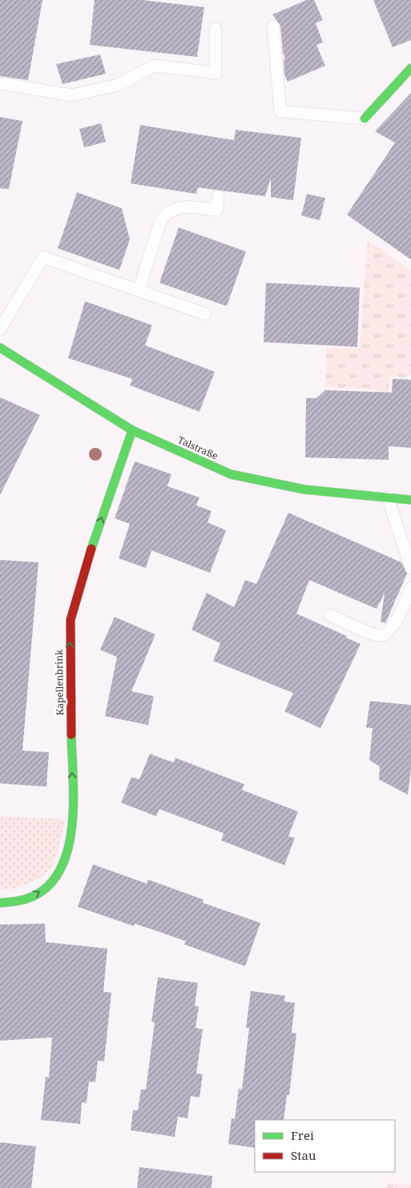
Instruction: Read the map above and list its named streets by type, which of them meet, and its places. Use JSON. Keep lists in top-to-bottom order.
{
  "streets": {
    "street": ["Talstraße", "Kapellenbrink"]
  },
  "crossings": [
    ["Talstraße", "Kapellenbrink"]
  ],
  "one_way": ["Kapellenbrink"],
  "legend": ["Frei", "Stau"]
}
